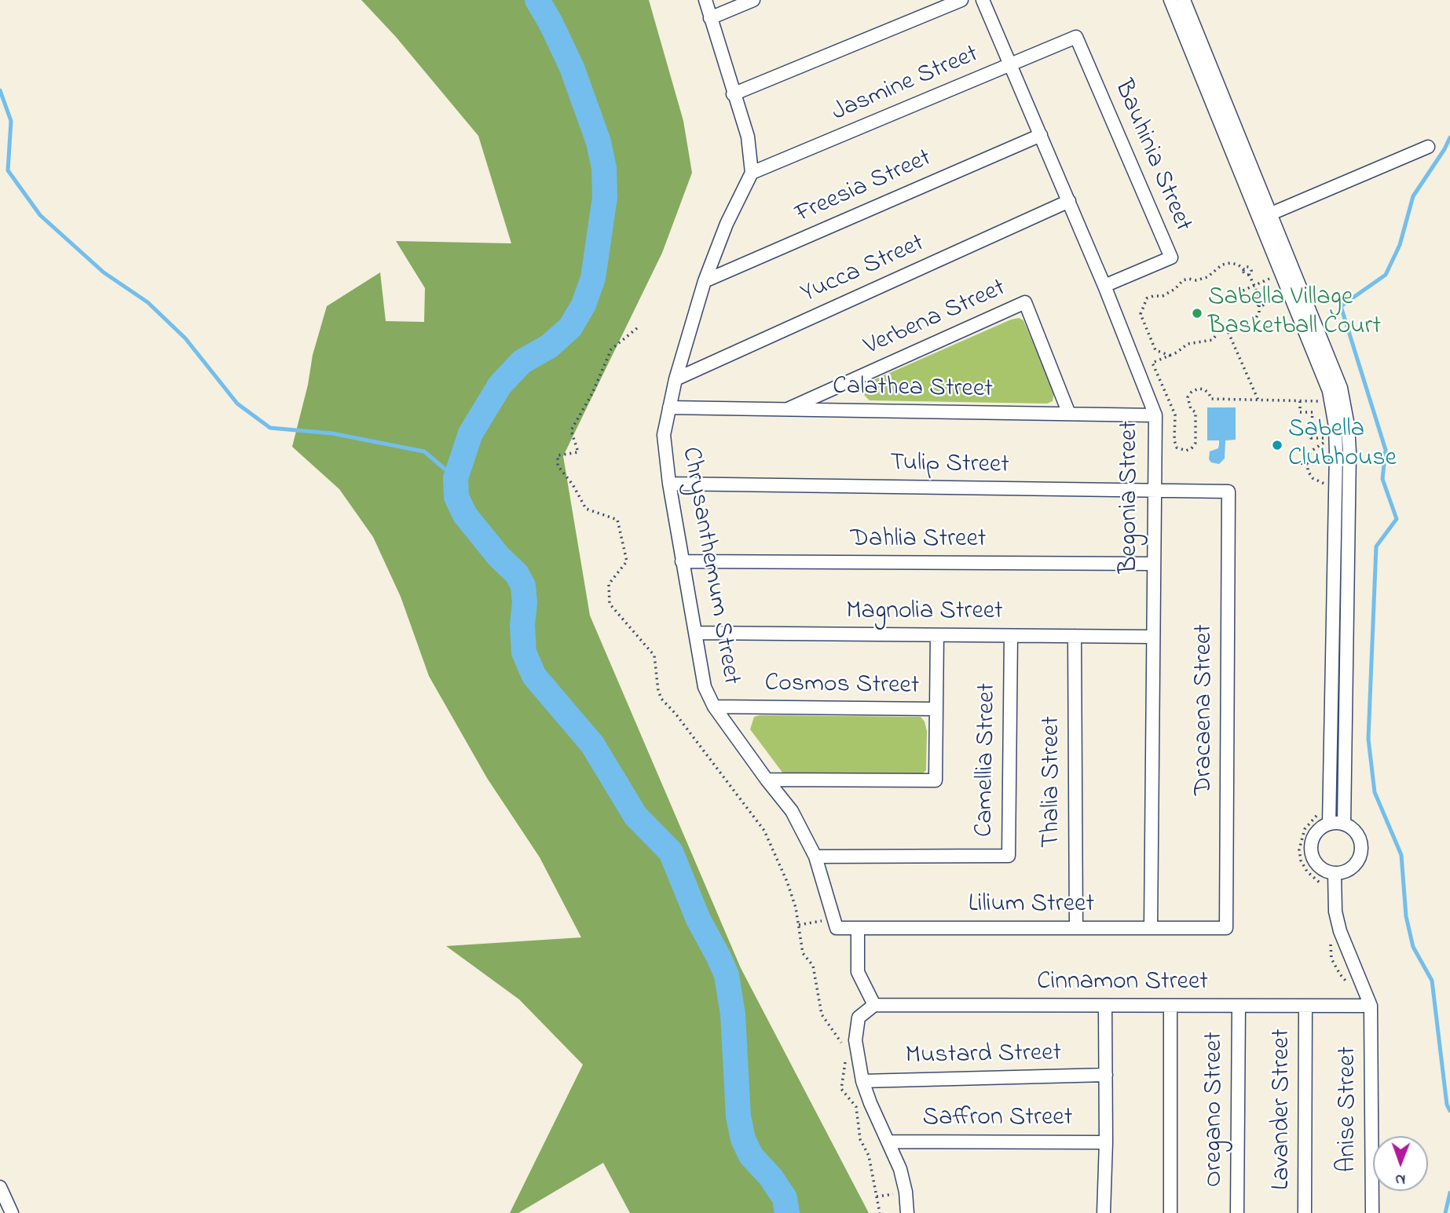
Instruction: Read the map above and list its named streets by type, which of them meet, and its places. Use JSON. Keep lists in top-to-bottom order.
{
  "streets": {
    "street": [
      "Jasmine Street",
      "Bauhinia Street",
      "Freesia Street",
      "Yucca Street",
      "Verbena Street",
      "Calathea Street",
      "Tulip Street",
      "Begonia Street",
      "Dahlia Street",
      "Chrysanthemum Street",
      "Magnolia Street",
      "Cosmos Street",
      "Dracaena Street",
      "Camellia Street",
      "Thalia Street",
      "Lilium Street",
      "Cinnamon Street",
      "Mustard Street",
      "Oregano Street",
      "Lavander Street",
      "Anise Street",
      "Saffron Street"
    ]
  },
  "crossings": [
    ["Jasmine Street", "Bauhinia Street"],
    ["Jasmine Street", "Begonia Street"],
    ["Jasmine Street", "Chrysanthemum Street"],
    ["Bauhinia Street", "Begonia Street"],
    ["Freesia Street", "Begonia Street"],
    ["Freesia Street", "Chrysanthemum Street"],
    ["Yucca Street", "Begonia Street"],
    ["Yucca Street", "Chrysanthemum Street"],
    ["Verbena Street", "Calathea Street"],
    ["Calathea Street", "Begonia Street"],
    ["Calathea Street", "Chrysanthemum Street"],
    ["Tulip Street", "Begonia Street"],
    ["Tulip Street", "Chrysanthemum Street"],
    ["Tulip Street", "Dracaena Street"],
    ["Begonia Street", "Dahlia Street"],
    ["Begonia Street", "Magnolia Street"],
    ["Begonia Street", "Lilium Street"],
    ["Dahlia Street", "Chrysanthemum Street"],
    ["Chrysanthemum Street", "Magnolia Street"],
    ["Chrysanthemum Street", "Cosmos Street"],
    ["Chrysanthemum Street", "Camellia Street"],
    ["Chrysanthemum Street", "Lilium Street"],
    ["Magnolia Street", "Camellia Street"],
    ["Magnolia Street", "Thalia Street"],
    ["Dracaena Street", "Lilium Street"],
    ["Thalia Street", "Lilium Street"],
    ["Cinnamon Street", "Oregano Street"],
    ["Cinnamon Street", "Lavander Street"],
    ["Cinnamon Street", "Anise Street"]
  ],
  "places": ["Sabella Village Basketball Court", "Sabella Clubhouse"],
  "north": "bottom"
}
